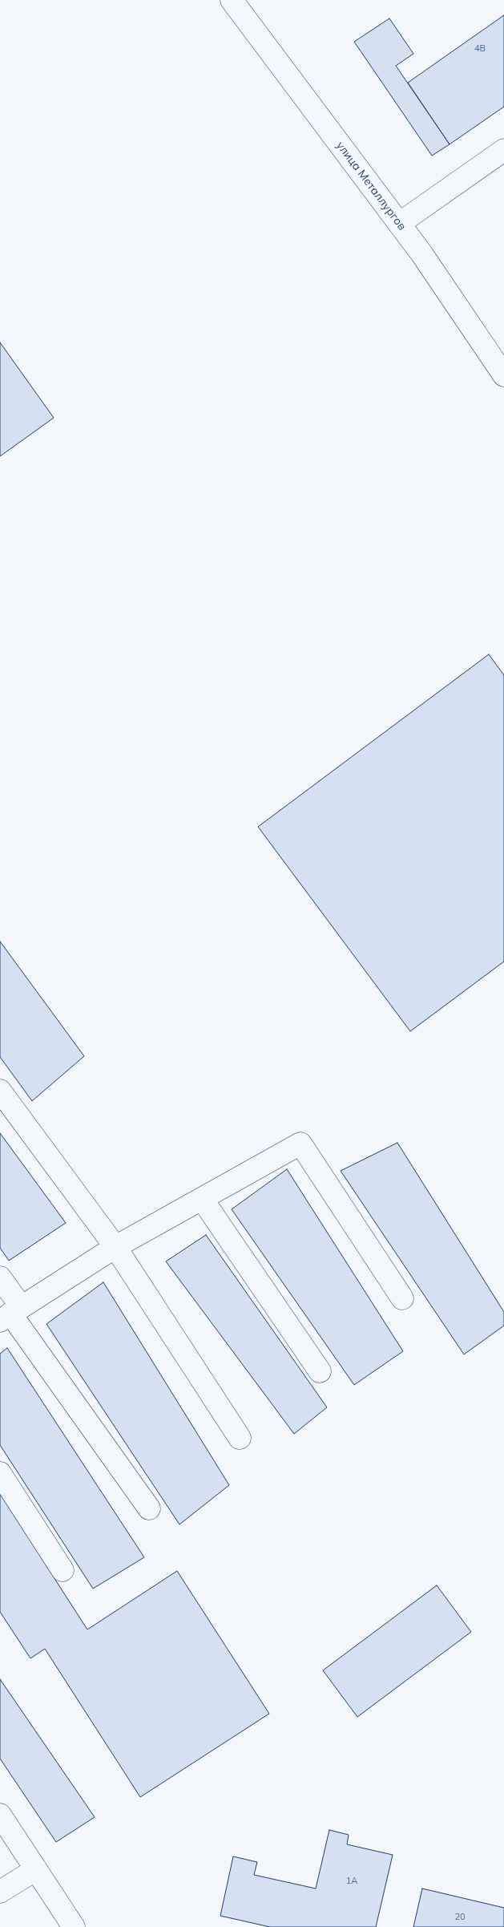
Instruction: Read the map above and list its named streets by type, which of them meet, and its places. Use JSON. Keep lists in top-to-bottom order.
{
  "streets": {
    "main road": ["улица Металлургов"]
  },
  "house_numbers": ["4В", "1А", "20"]
}
